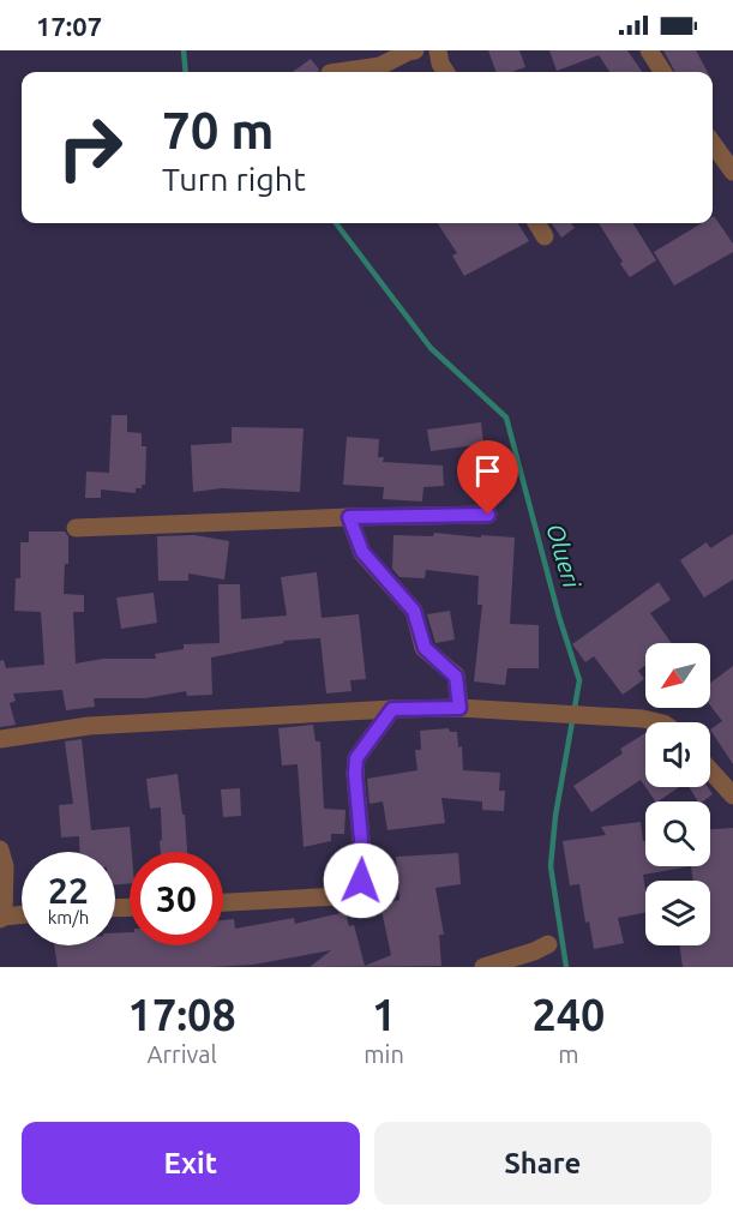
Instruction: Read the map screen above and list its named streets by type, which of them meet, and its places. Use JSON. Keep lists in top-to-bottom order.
{
  "water": ["Olueri"],
  "north": "bottom left",
  "page": {
    "status": "17:07",
    "turn": ["70 m", "Turn right"],
    "speed": "22 km/h",
    "limit": "30",
    "eta": [
      "17:08",
      "Arrival",
      "1",
      "min",
      "240",
      "m"
    ],
    "buttons": ["Exit", "Share"]
  }
}
